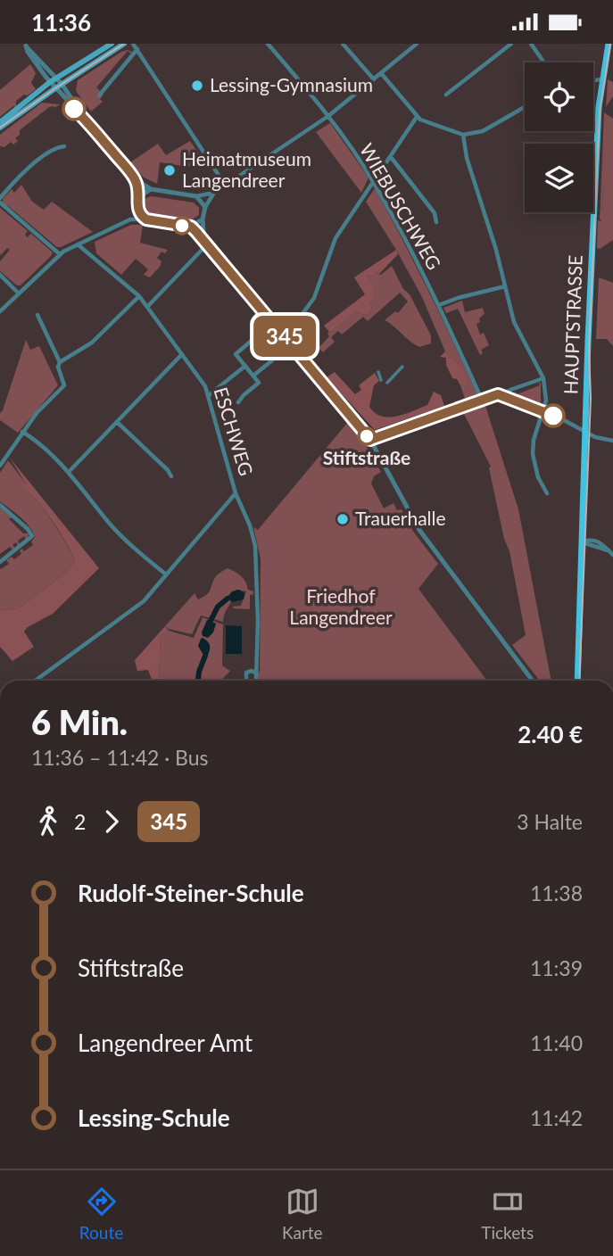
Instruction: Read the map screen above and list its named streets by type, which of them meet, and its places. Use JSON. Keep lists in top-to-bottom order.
{
  "streets": {
    "main road": ["HAUPTSTRASSE"],
    "street": ["WIEBUSCHWEG", "ESCHWEG"]
  },
  "parks": ["Friedhof Langendreer"],
  "places": [
    "Lessing-Gymnasium",
    "Heimatmuseum Langendreer",
    "Stiftstraße",
    "Trauerhalle"
  ],
  "lines": ["bus line 345"],
  "page": {
    "status": "11:36",
    "on_map": "345",
    "heading": ["6 Min.", "11:36 – 11:42 · Bus", "2.40 €"],
    "legs": ["2", "345", "3 Halte"],
    "list": [
      {
        "name": "Rudolf-Steiner-Schule",
        "value": "11:38"
      },
      {
        "name": "Stiftstraße",
        "value": "11:39"
      },
      {
        "name": "Langendreer Amt",
        "value": "11:40"
      },
      {
        "name": "Lessing-Schule",
        "value": "11:42"
      }
    ],
    "tabs": ["Route", "Karte", "Tickets"]
  }
}
